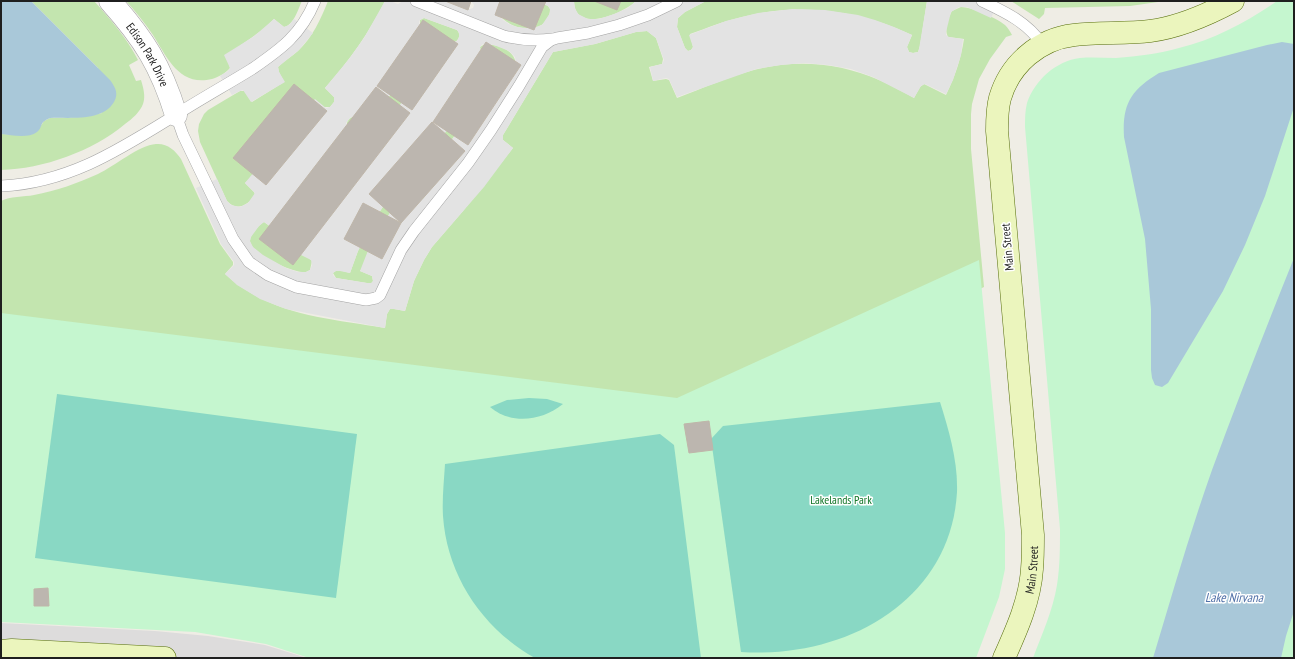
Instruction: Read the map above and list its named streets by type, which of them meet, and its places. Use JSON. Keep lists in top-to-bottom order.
{
  "streets": {
    "street": ["Edison Park Drive", "Main Street"]
  },
  "water": ["Lake Nirvana"],
  "parks": ["Lakelands Park"]
}
